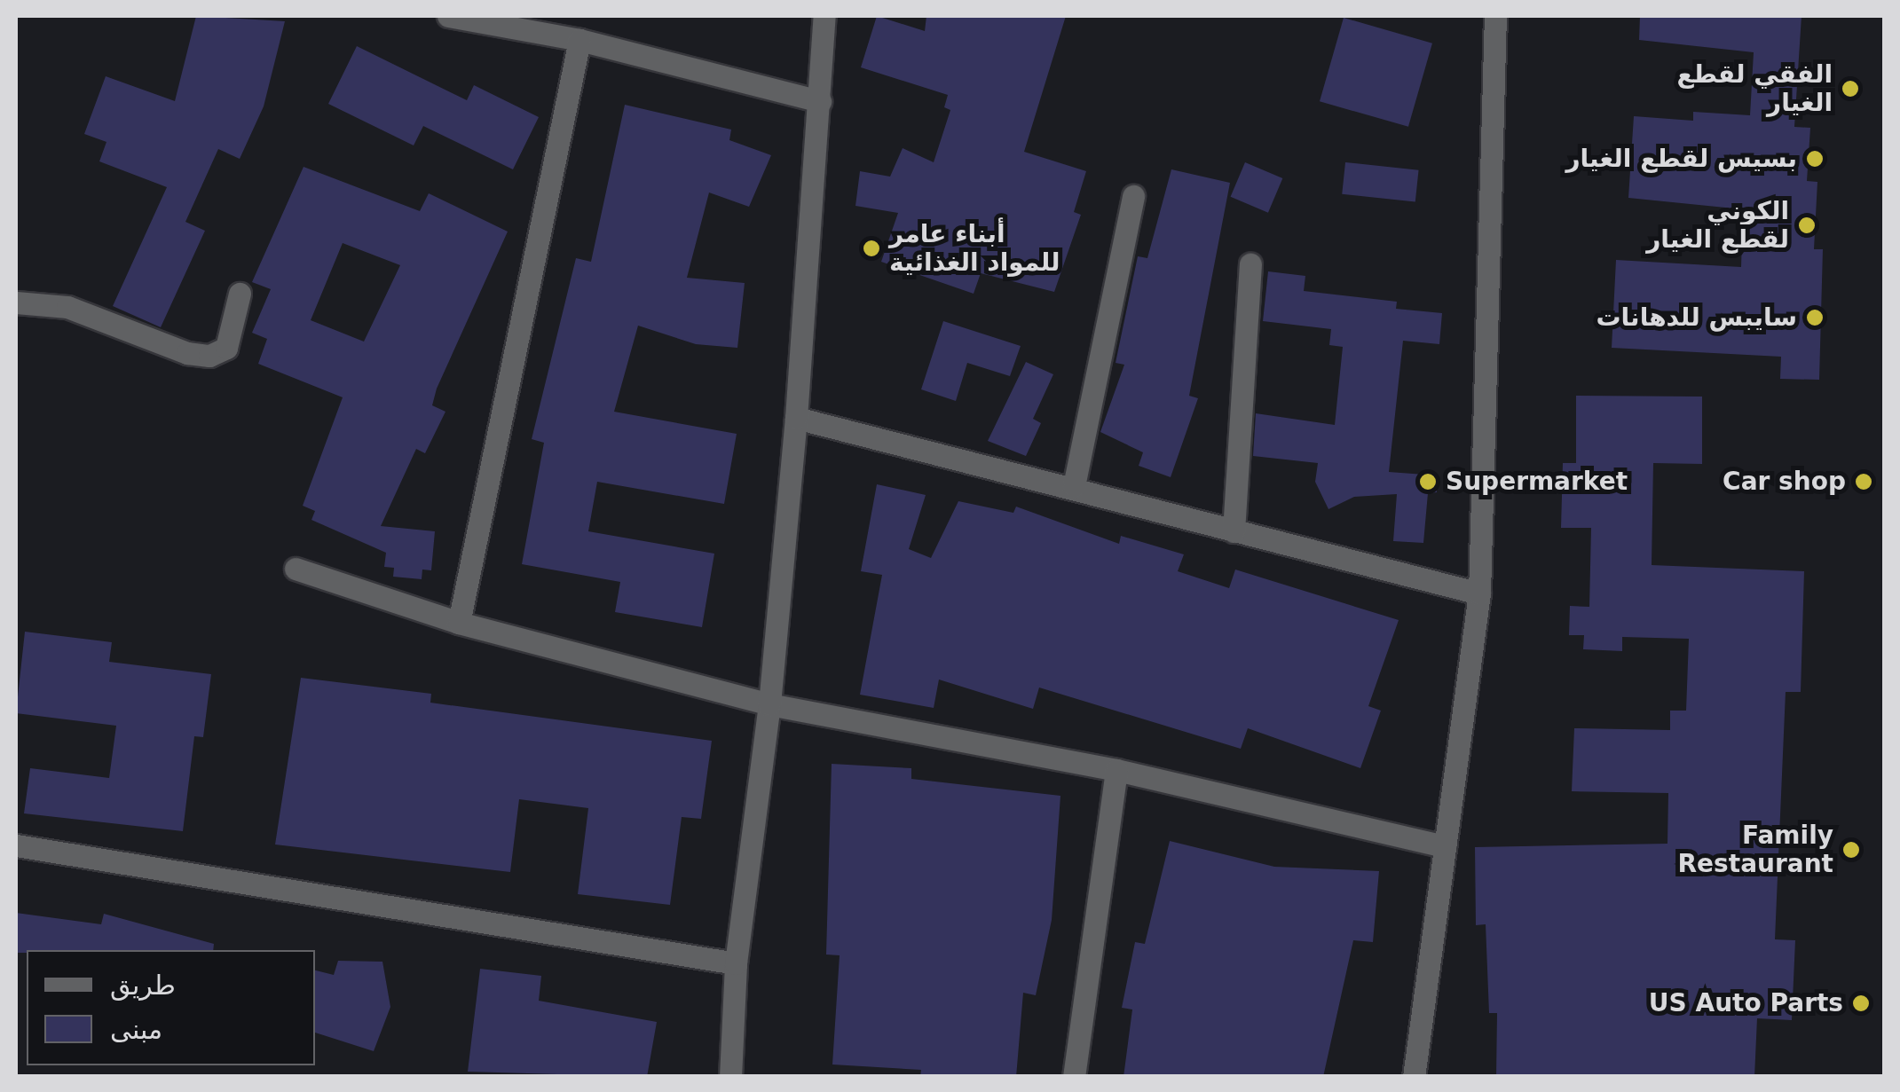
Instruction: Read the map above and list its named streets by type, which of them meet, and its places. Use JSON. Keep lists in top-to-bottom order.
{
  "places": [
    "الفقي لقطع الغيار",
    "بسيس لقطع الغيار",
    "الكوني لقطع الغيار",
    "أبناء عامر للمواد الغذائية",
    "سايبس للدهانات",
    "Supermarket",
    "Car shop",
    "Family Restaurant",
    "US Auto Parts"
  ],
  "legend": ["طريق", "مبنى"]
}
